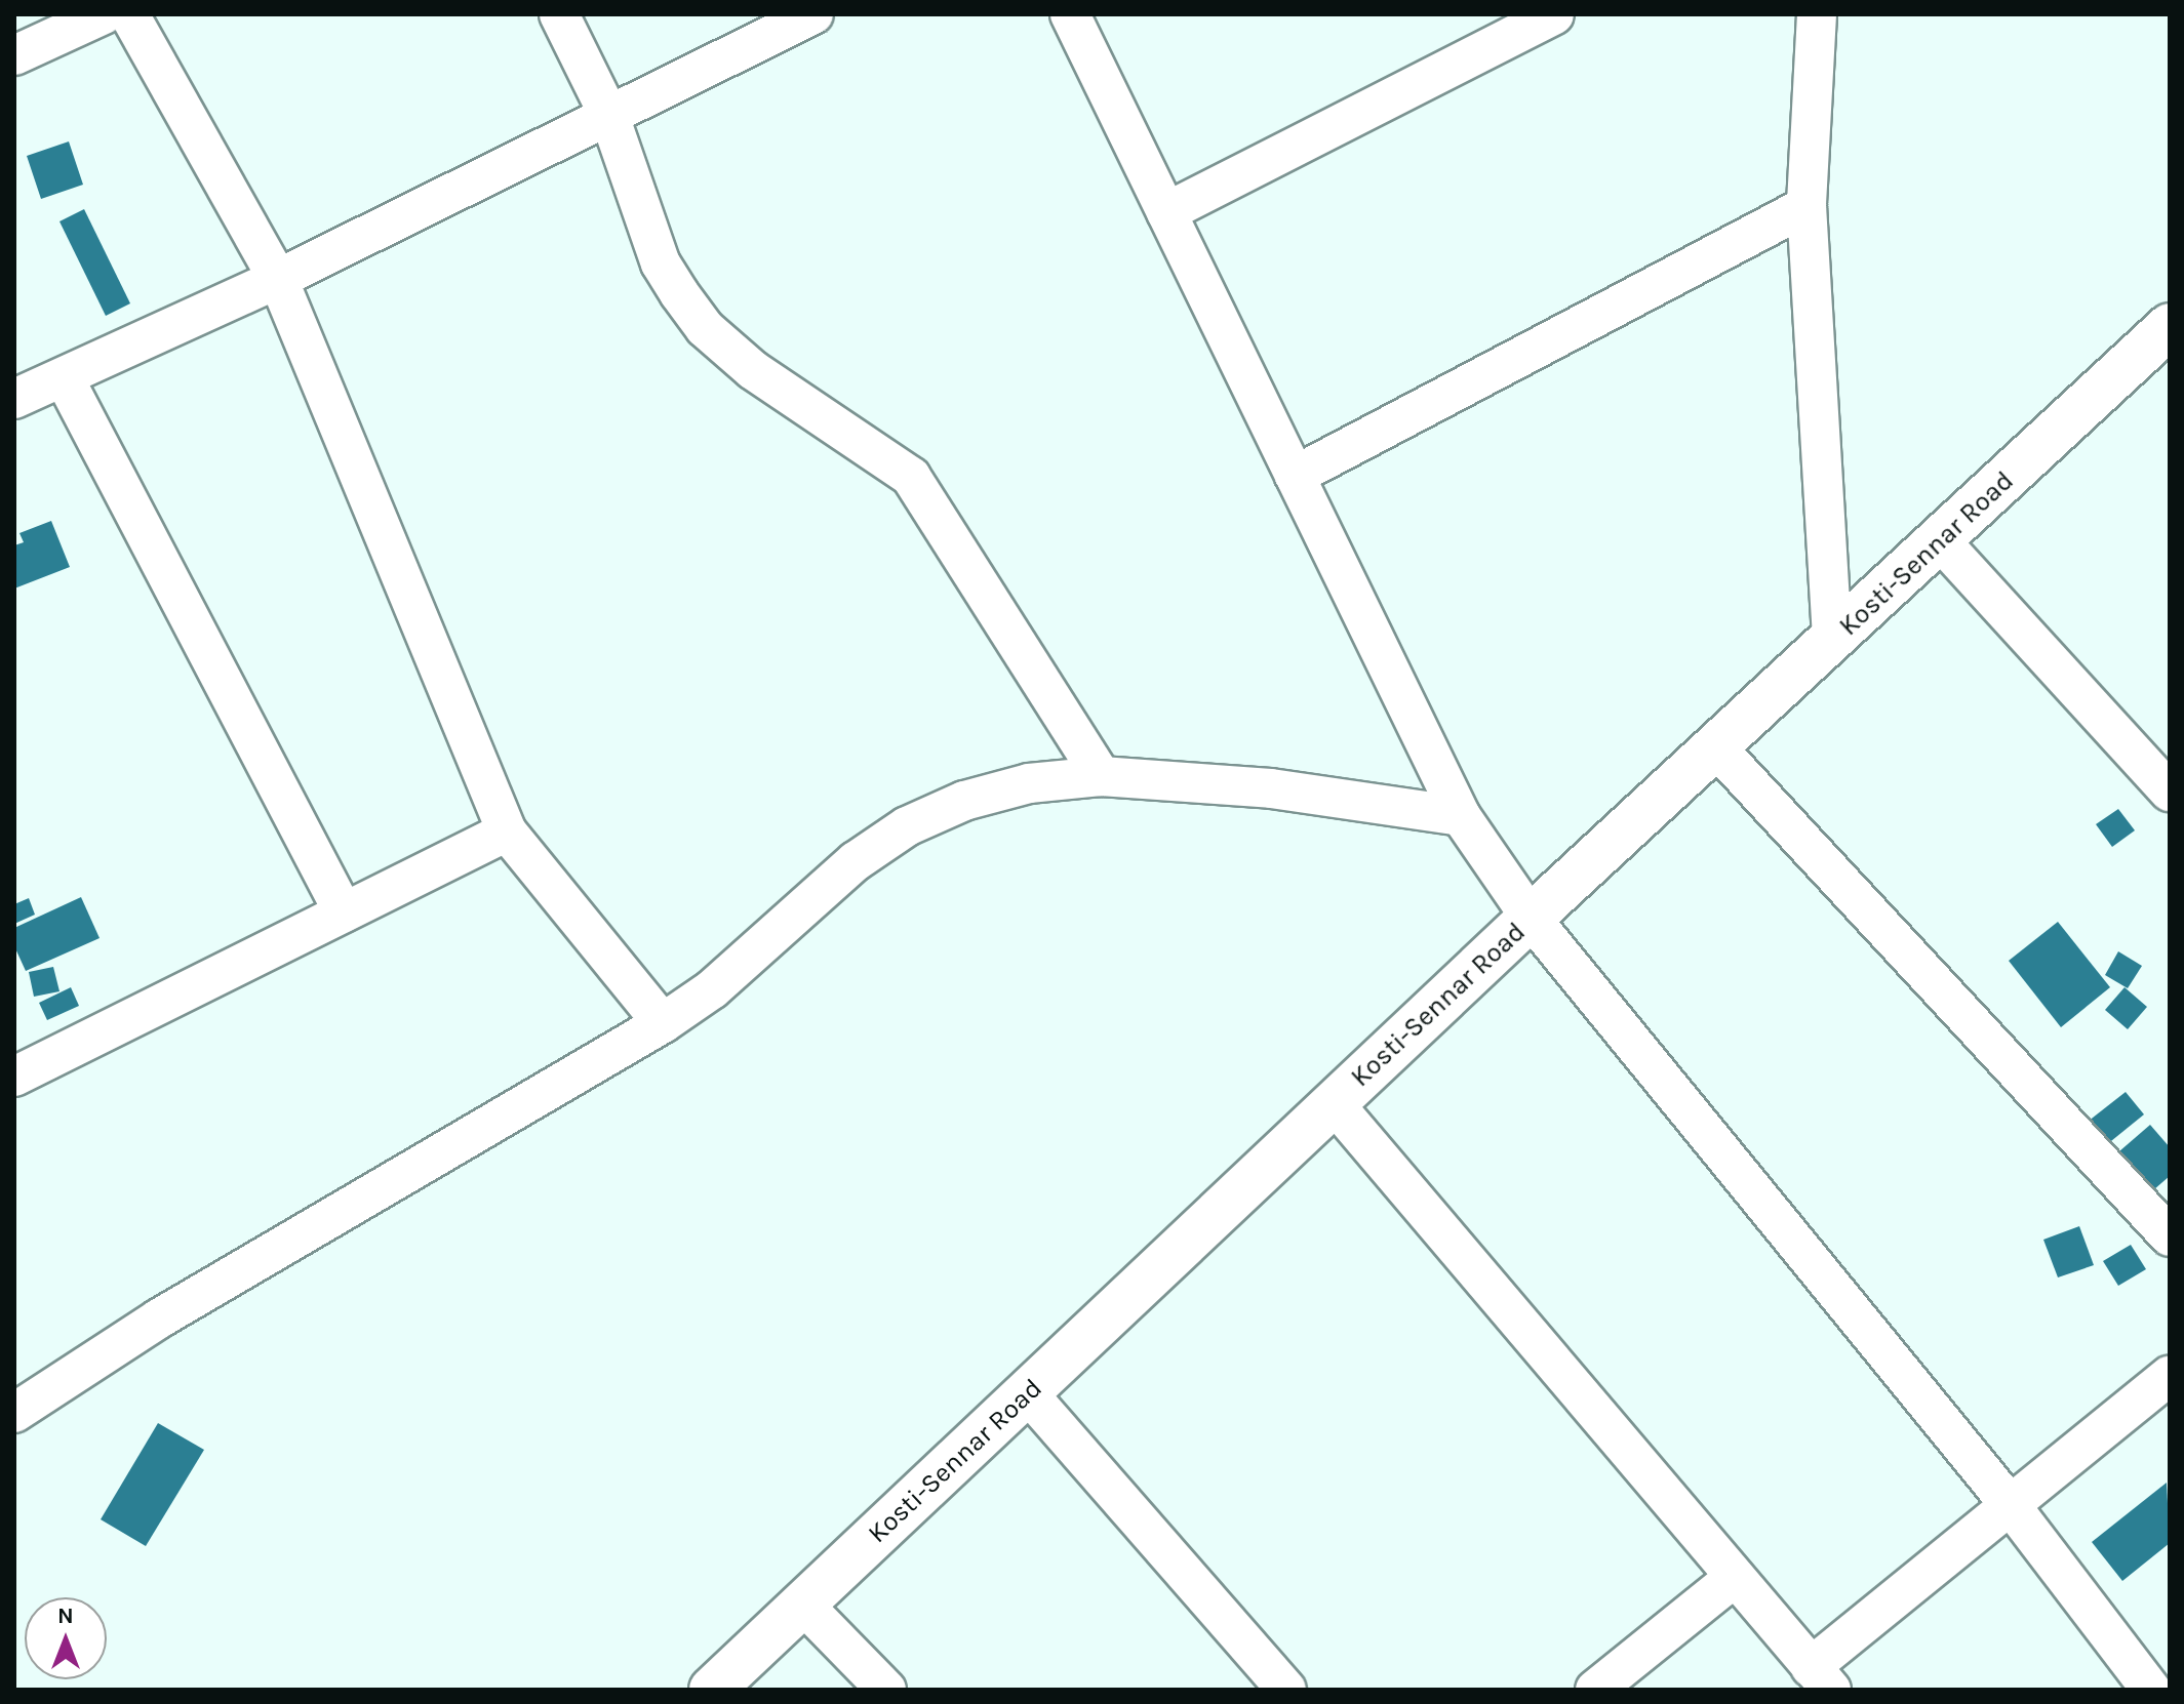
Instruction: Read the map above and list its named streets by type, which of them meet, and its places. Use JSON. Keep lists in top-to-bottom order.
{
  "streets": {
    "highway": ["Kosti-Sennar Road"]
  },
  "north": "top"
}
